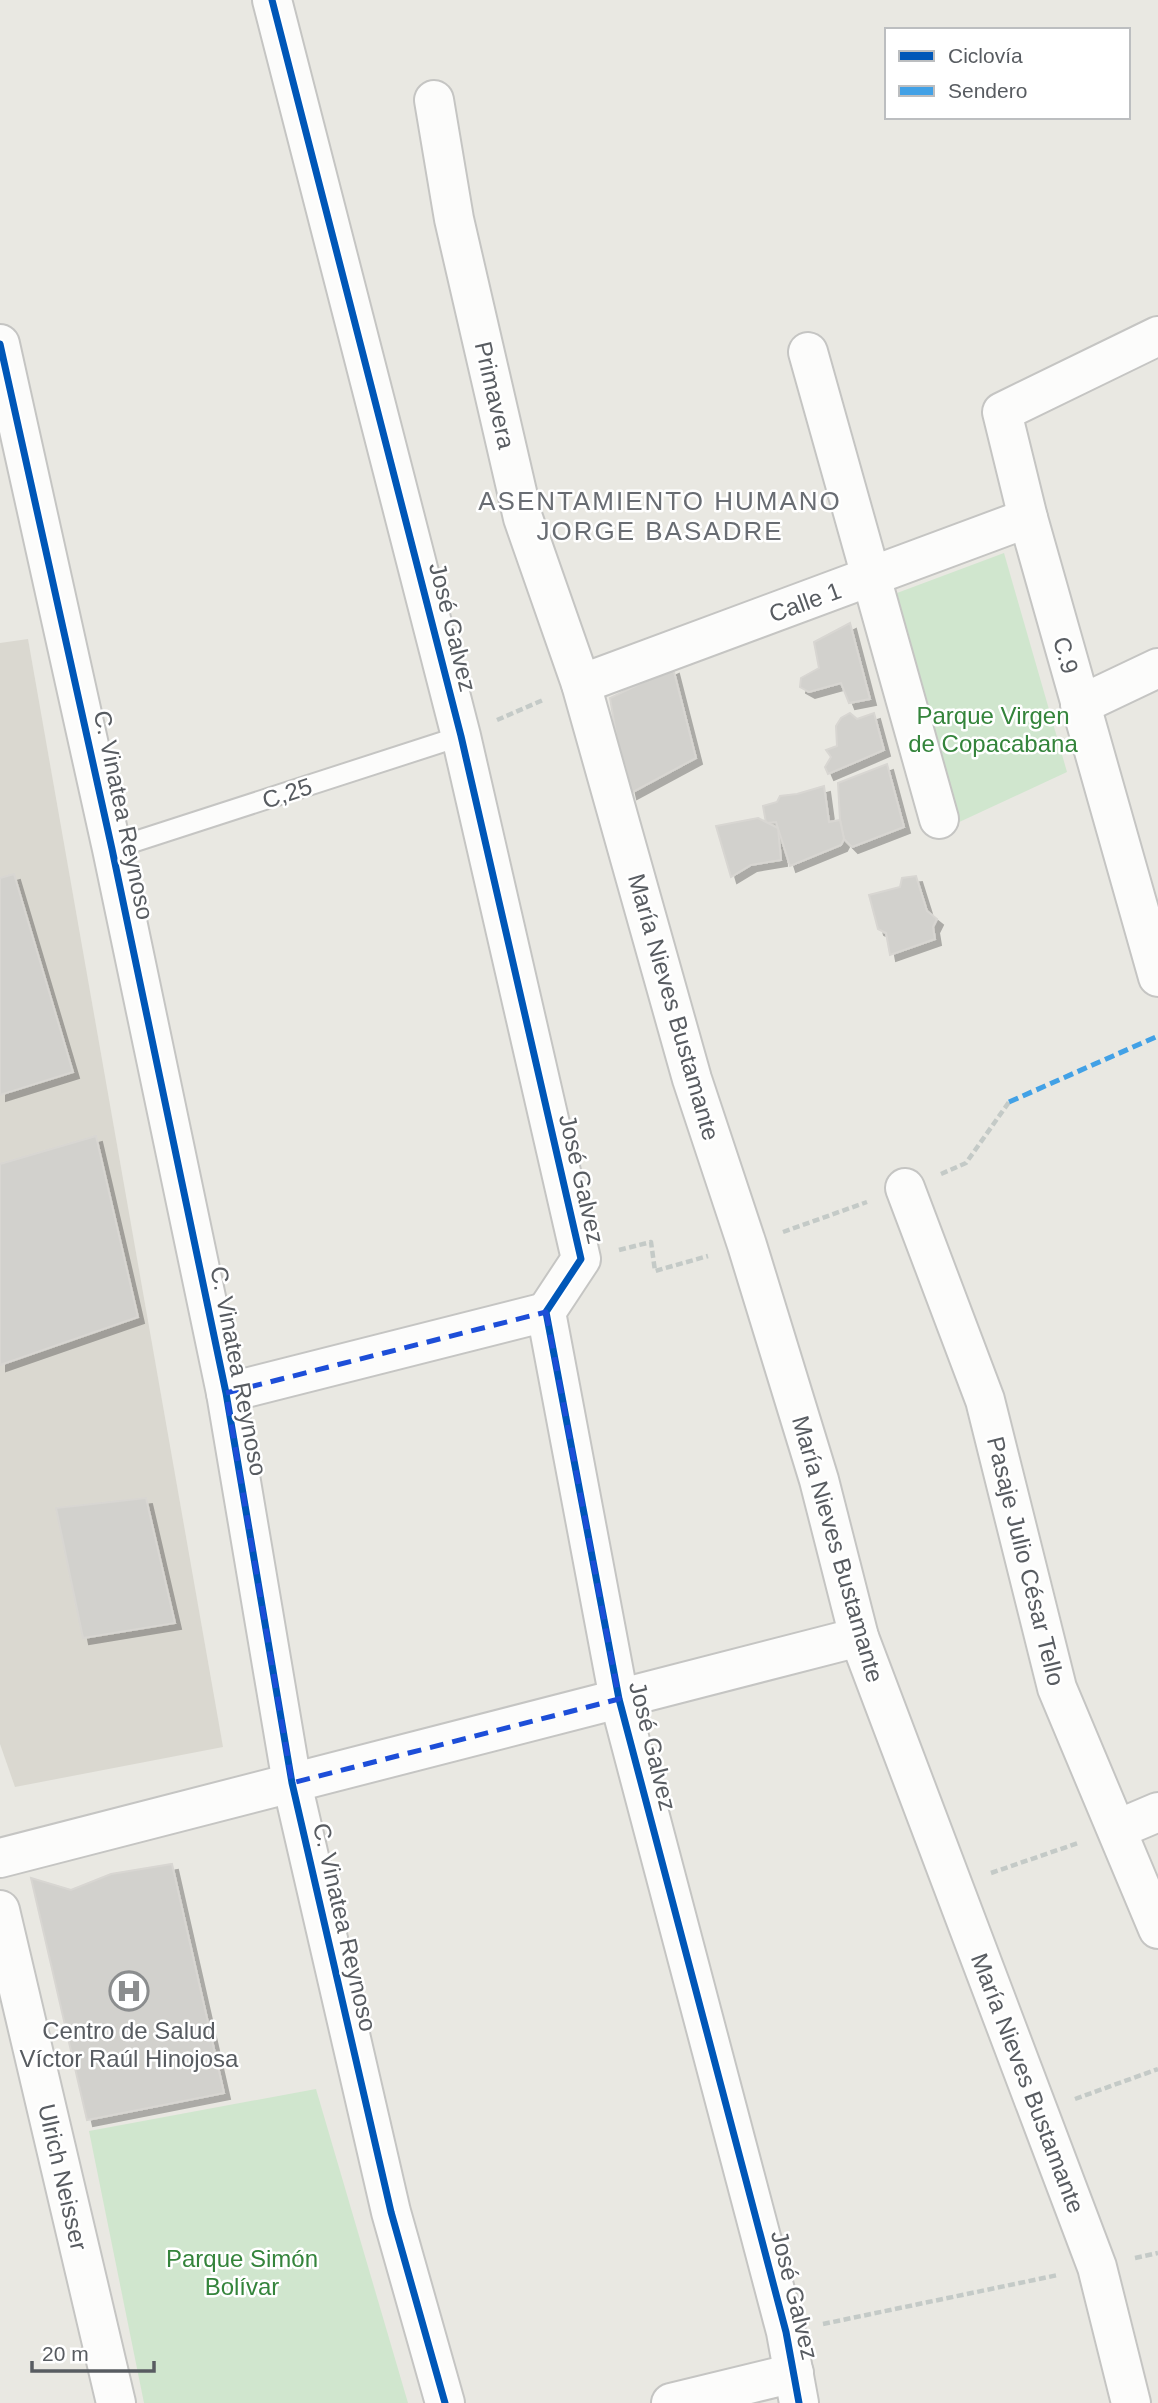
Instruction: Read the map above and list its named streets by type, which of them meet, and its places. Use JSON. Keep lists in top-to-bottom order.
{
  "streets": {
    "street": [
      "Primavera",
      "Calle 1",
      "José Galvez",
      "C.9",
      "C. Vinatea Reynoso",
      "María Nieves Bustamante",
      "Pasaje Julio César Tello",
      "Ulrich Neisser"
    ],
    "lane": ["C,25"]
  },
  "crossings": [
    ["Primavera", "Calle 1"],
    ["Primavera", "María Nieves Bustamante"],
    ["Calle 1", "C.9"],
    ["Calle 1", "María Nieves Bustamante"],
    ["José Galvez", "C,25"],
    ["C,25", "C. Vinatea Reynoso"]
  ],
  "districts": ["ASENTAMIENTO HUMANO JORGE BASADRE"],
  "parks": ["Parque Virgen de Copacabana", "Parque Simón Bolívar"],
  "places": {
    "hospital": ["Centro de Salud Víctor Raúl Hinojosa"]
  },
  "legend": ["Ciclovía", "Sendero"],
  "scale_bar": "20 m"
}
